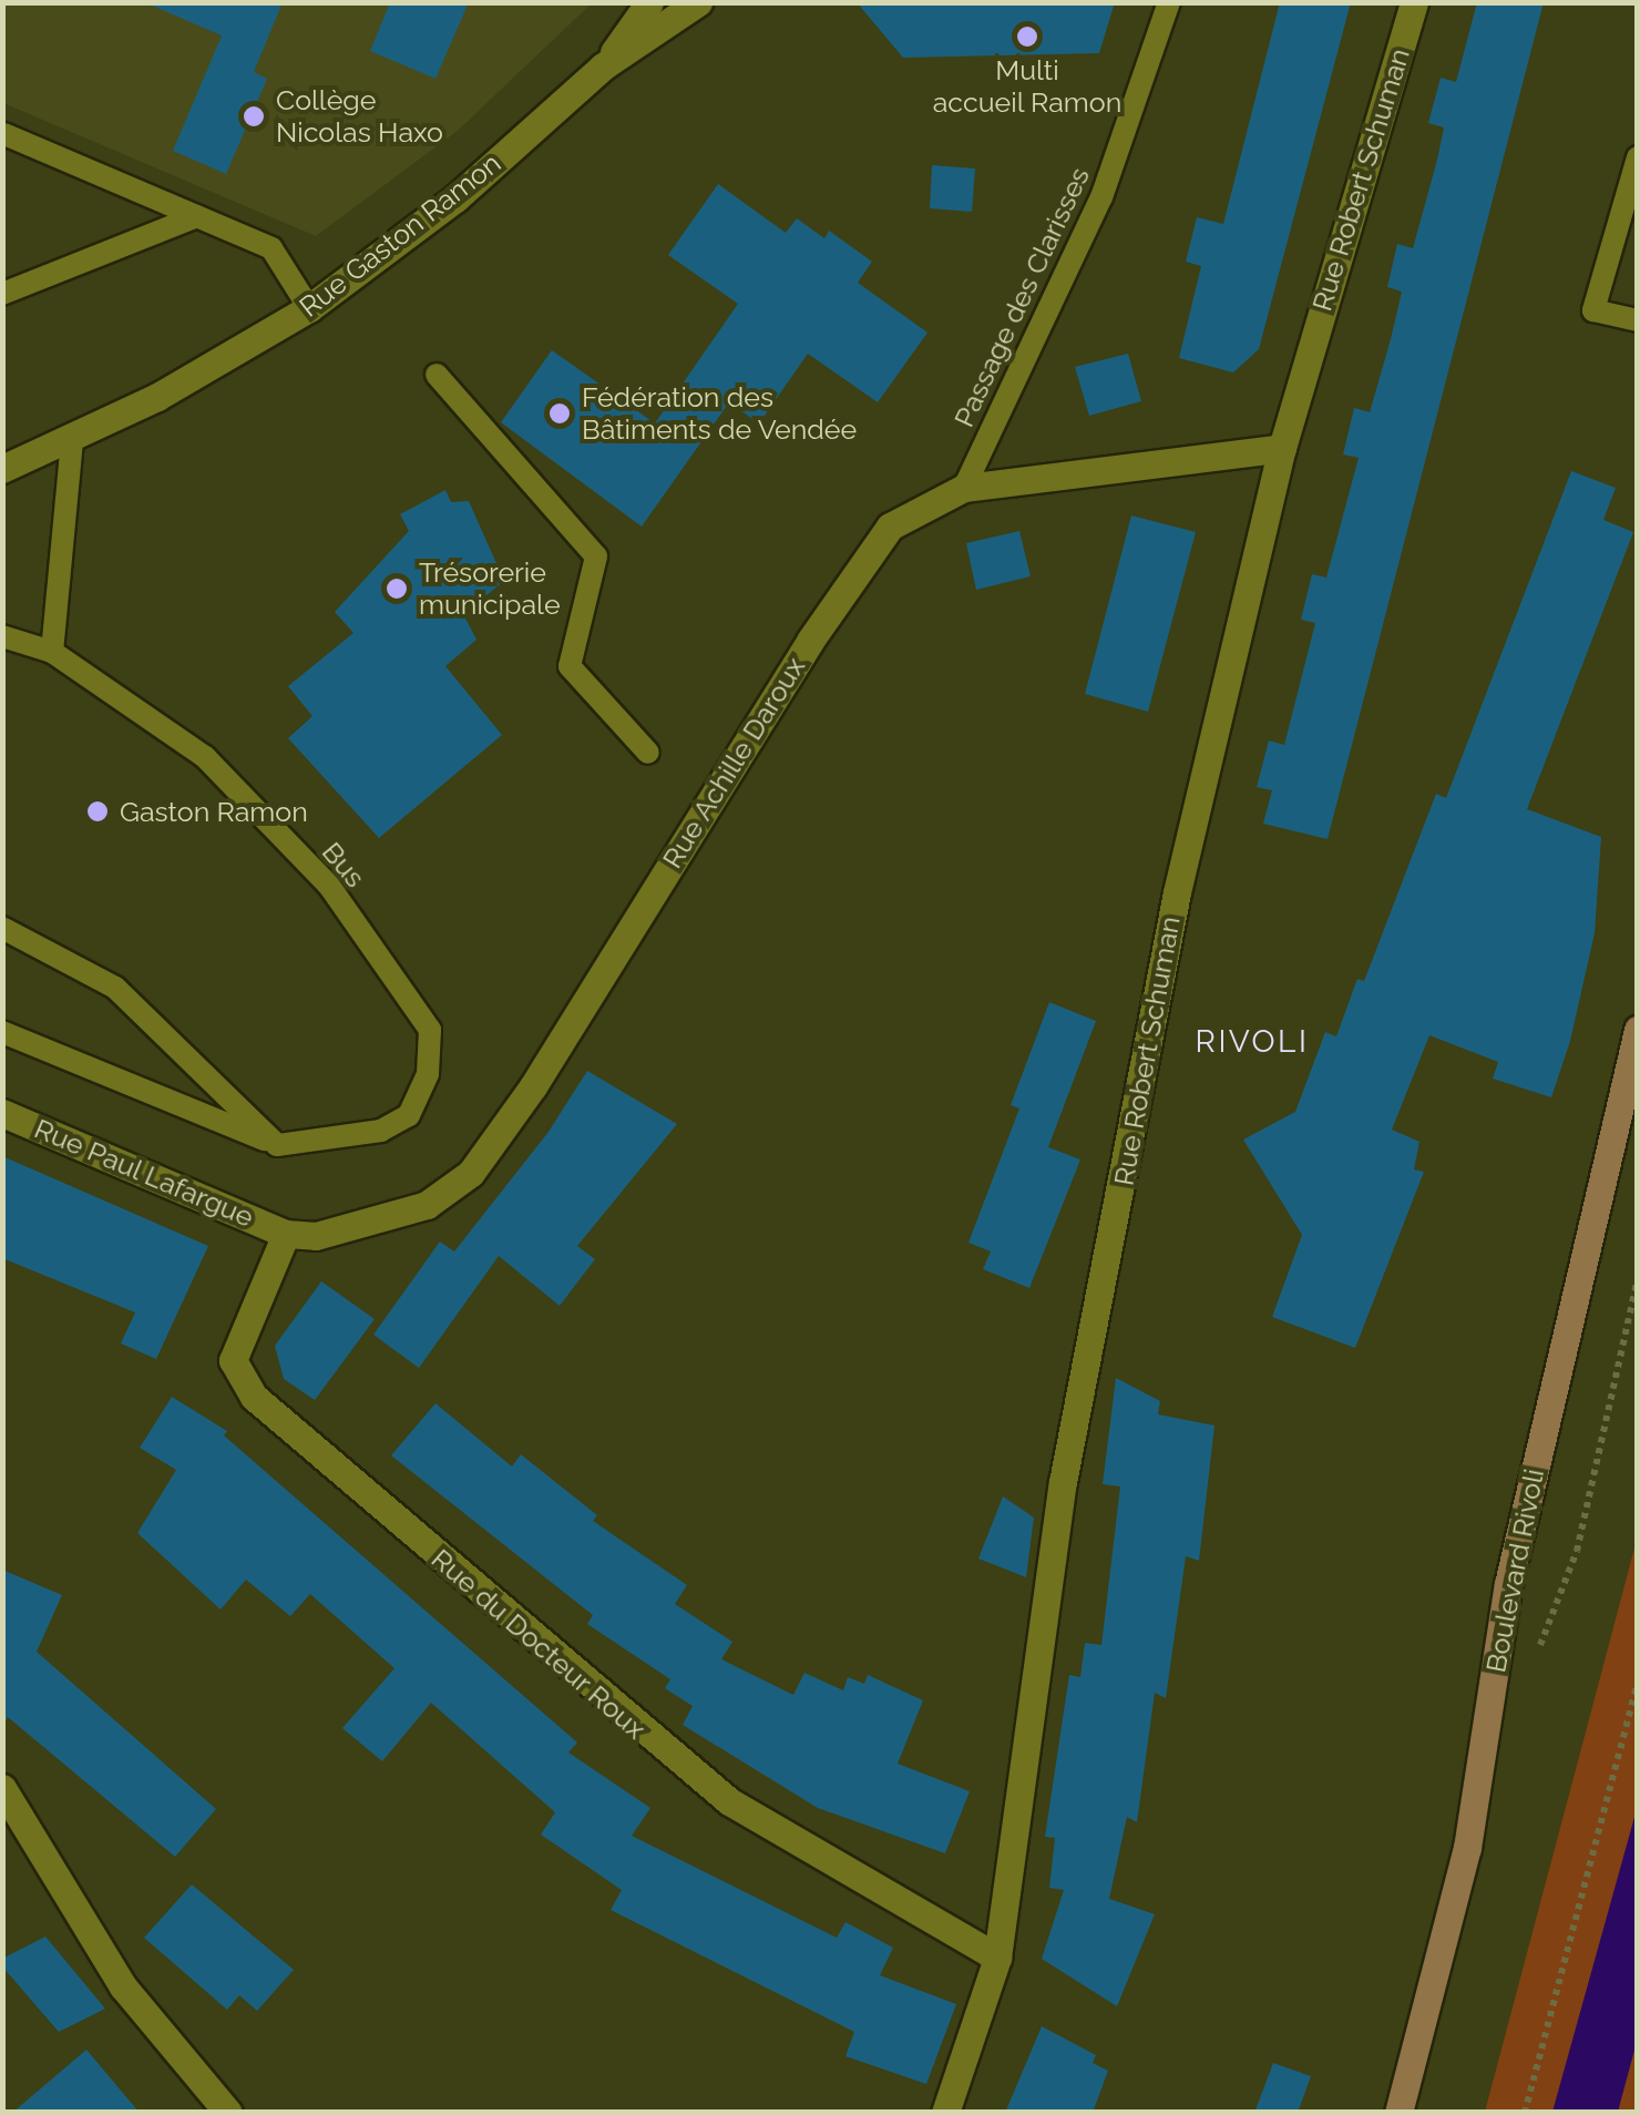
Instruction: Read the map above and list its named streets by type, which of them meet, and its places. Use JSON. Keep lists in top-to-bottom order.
{
  "streets": {
    "street": [
      "Rue Robert Schuman",
      "Rue Gaston Ramon",
      "Rue Achille Daroux",
      "Rue Paul Lafargue",
      "Boulevard Rivoli",
      "Rue du Docteur Roux"
    ],
    "lane": ["Passage des Clarisses", "Bus"]
  },
  "crossings": [
    ["Rue Robert Schuman", "Rue Achille Daroux"],
    ["Rue Robert Schuman", "Rue du Docteur Roux"],
    ["Passage des Clarisses", "Rue Achille Daroux"],
    ["Rue Achille Daroux", "Rue Paul Lafargue"],
    ["Rue Achille Daroux", "Rue du Docteur Roux"],
    ["Rue Paul Lafargue", "Rue du Docteur Roux"]
  ],
  "districts": ["RIVOLI"],
  "places": [
    "Multi accueil Ramon",
    "Collège Nicolas Haxo",
    "Fédération des Bâtiments de Vendée",
    "Trésorerie municipale",
    "Gaston Ramon"
  ]
}
